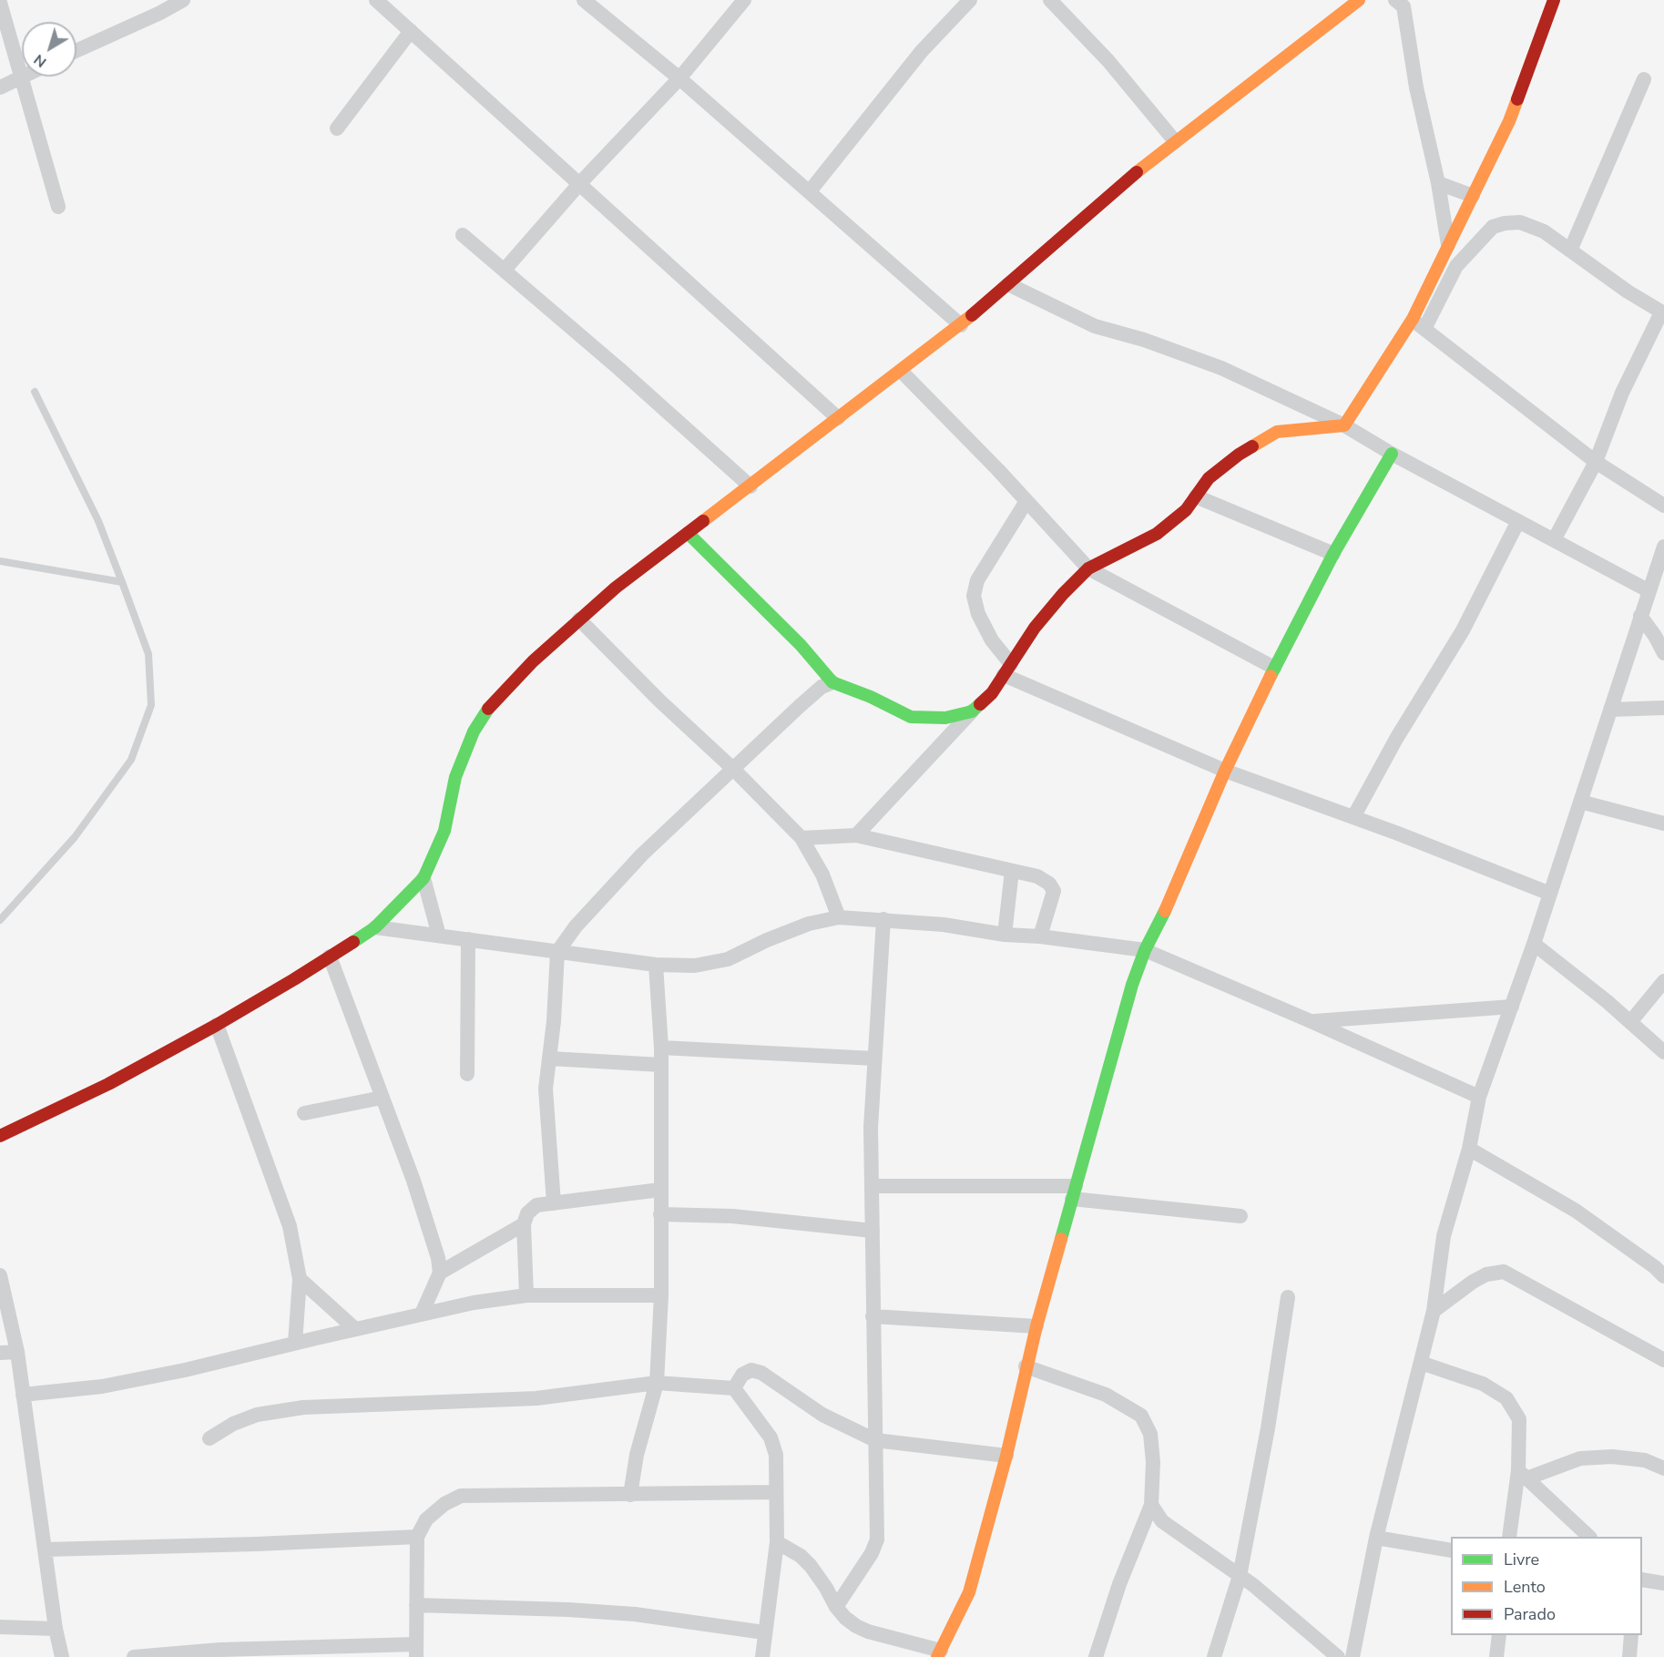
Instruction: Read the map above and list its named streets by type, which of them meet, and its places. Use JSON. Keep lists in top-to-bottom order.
{
  "legend": ["Livre", "Lento", "Parado"],
  "north": "bottom left"
}
